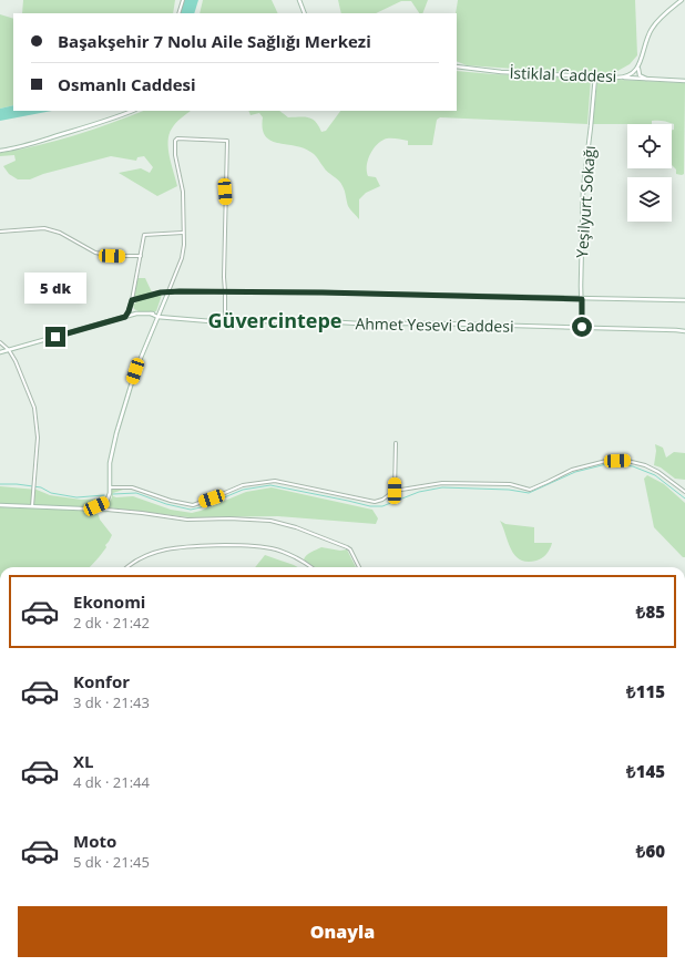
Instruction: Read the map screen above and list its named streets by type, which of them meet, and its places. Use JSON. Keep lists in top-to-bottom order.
{
  "streets": {
    "main road": ["İstiklal Caddesi", "Yeşilyurt Sokağı", "Ahmet Yesevi Caddesi"]
  },
  "crossings": [
    ["İstiklal Caddesi", "Yeşilyurt Sokağı"],
    ["Yeşilyurt Sokağı", "Ahmet Yesevi Caddesi"]
  ],
  "districts": ["Güvercintepe"],
  "page": {
    "banner": ["Başakşehir 7 Nolu Aile Sağlığı Merkezi", "Osmanlı Caddesi"],
    "bubble": "5 dk",
    "list": [
      {
        "name": "Ekonomi",
        "note": "2 dk · 21:42",
        "value": "₺85"
      },
      {
        "name": "Konfor",
        "note": "3 dk · 21:43",
        "value": "₺115"
      },
      {
        "name": "XL",
        "note": "4 dk · 21:44",
        "value": "₺145"
      },
      {
        "name": "Moto",
        "note": "5 dk · 21:45",
        "value": "₺60"
      }
    ],
    "buttons": "Onayla"
  }
}
